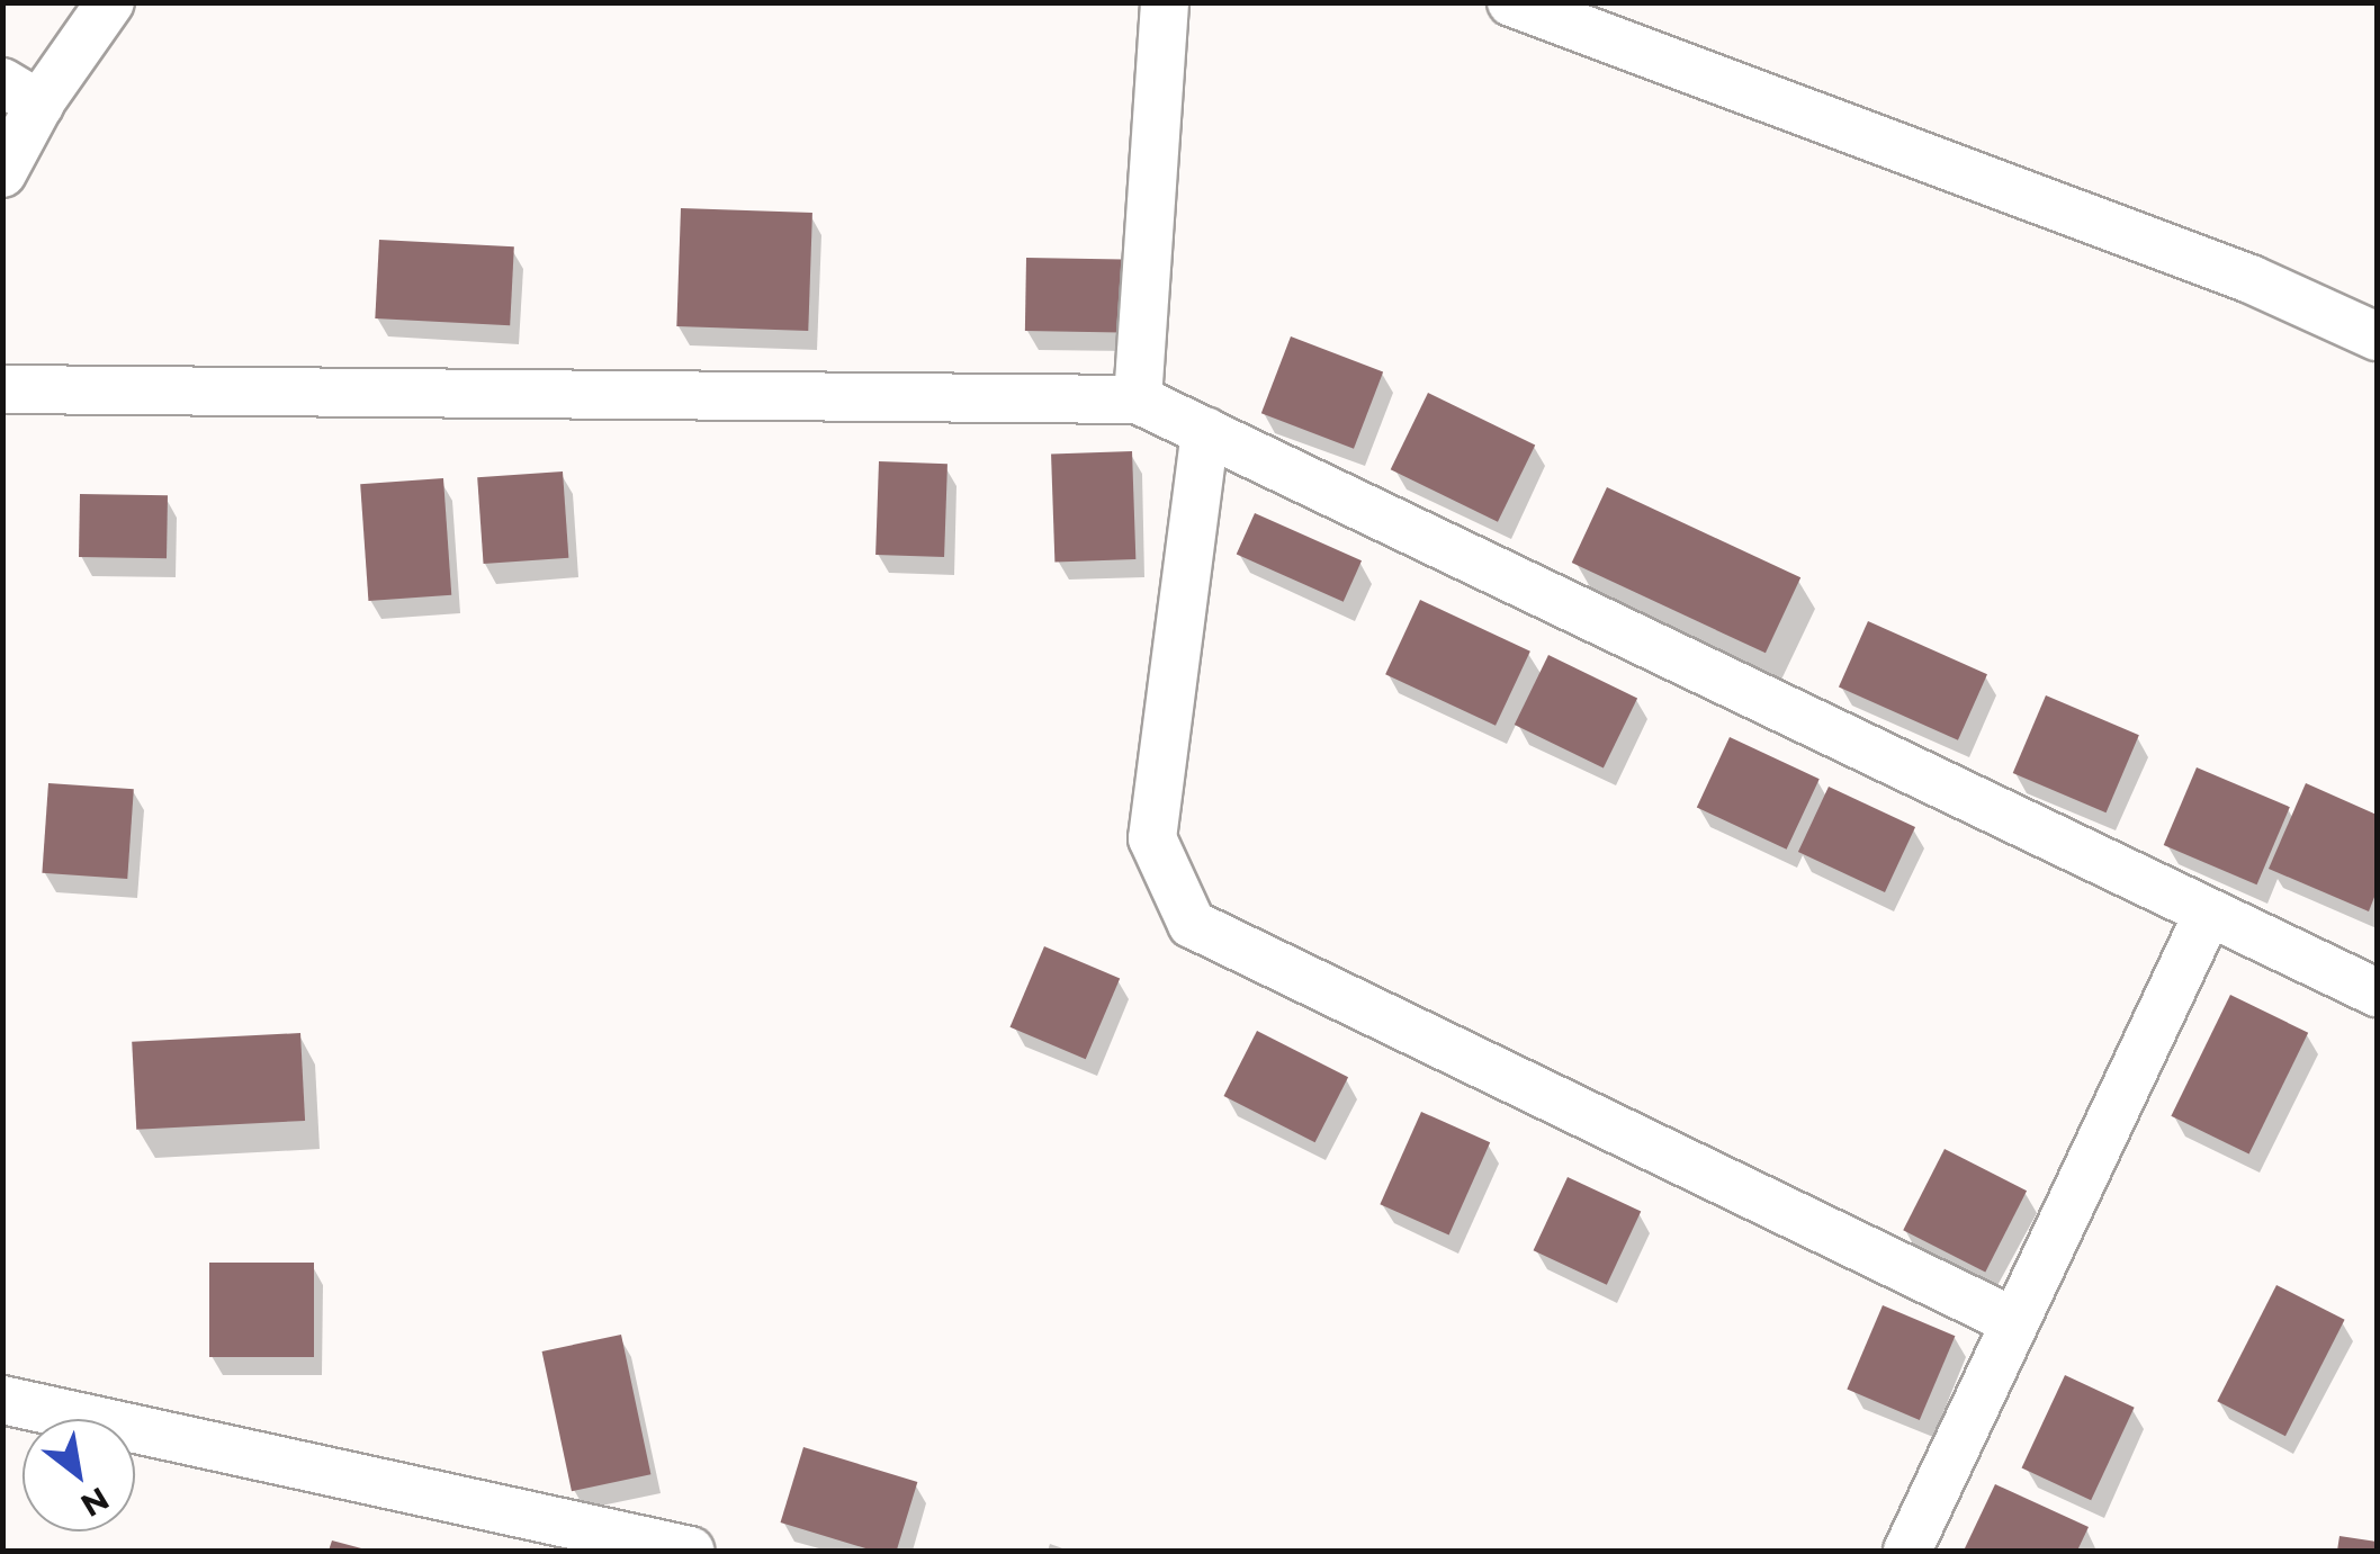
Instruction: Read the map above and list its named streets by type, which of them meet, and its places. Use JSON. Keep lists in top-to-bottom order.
{
  "north": "bottom right"
}
